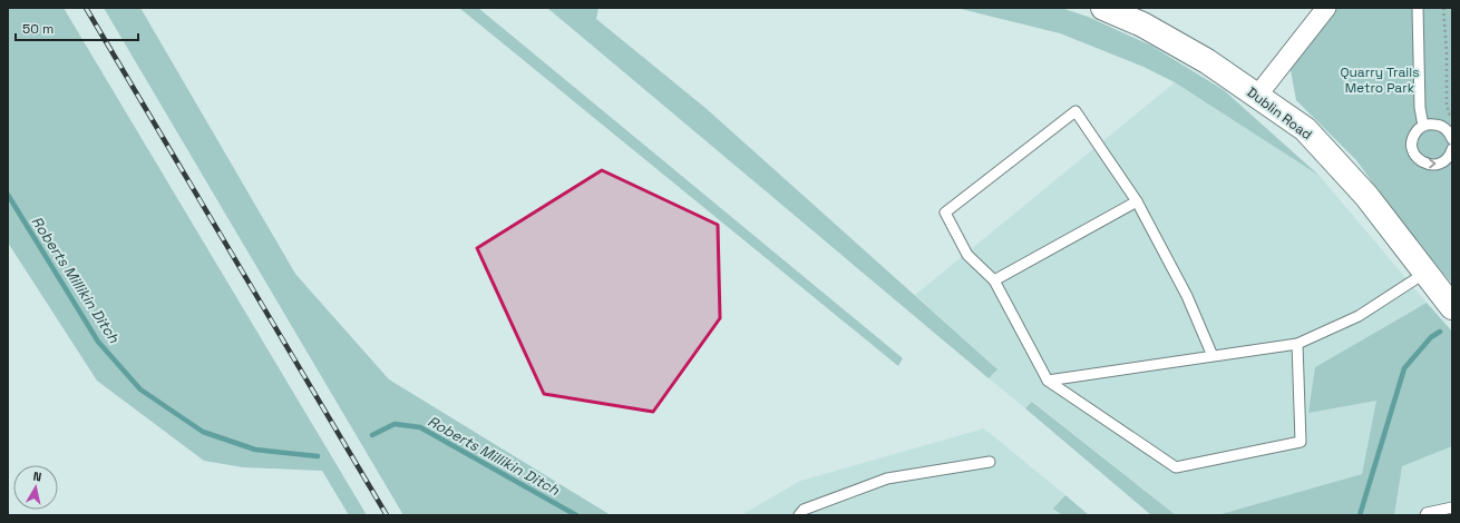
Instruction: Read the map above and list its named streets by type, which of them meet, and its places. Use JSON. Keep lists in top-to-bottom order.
{
  "streets": {
    "main road": ["Dublin Road"]
  },
  "water": ["Roberts Millikin Ditch"],
  "parks": ["Quarry Trails Metro Park"],
  "scale_bar": "50 m",
  "north": "top"
}
